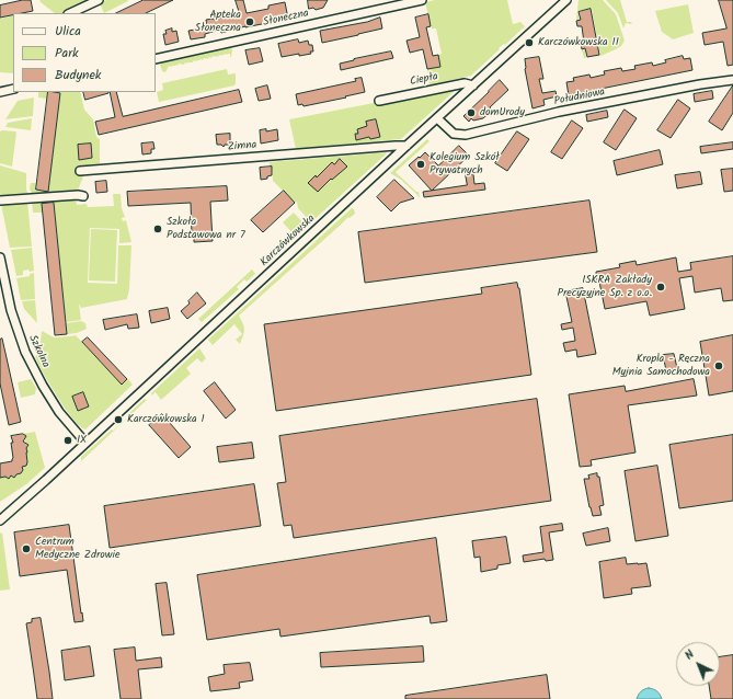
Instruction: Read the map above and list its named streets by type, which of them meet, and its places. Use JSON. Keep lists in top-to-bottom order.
{
  "streets": {
    "street": [
      "Słoneczna",
      "Ciepła",
      "Południowa",
      "Zimna",
      "Karczówkowska",
      "Szkolna"
    ]
  },
  "crossings": [
    ["Ciepła", "Karczówkowska"],
    ["Południowa", "Karczówkowska"],
    ["Zimna", "Karczówkowska"],
    ["Karczówkowska", "Szkolna"]
  ],
  "places": [
    "Apteka Słoneczna",
    "Karczówkowska II",
    "domUrody",
    "Kolegium Szkół Prywatnych",
    "Szkoła Podstawowa nr 7",
    "ISKRA Zakłady Precyzyjne Sp. z o.o.",
    "Kropla - Ręczna Myjnia Samochodowa",
    "Karczówkowska I",
    "IX",
    "Centrum Medyczne Zdrowie"
  ],
  "legend": ["Ulica", "Park", "Budynek"],
  "north": "top left"
}
